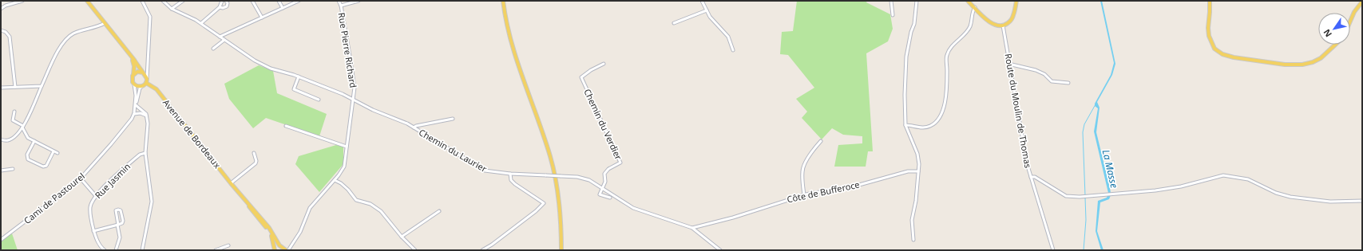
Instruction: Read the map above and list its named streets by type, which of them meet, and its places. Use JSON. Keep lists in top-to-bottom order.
{
  "streets": {
    "main road": ["Avenue de Bordeaux"],
    "street": [
      "Rue Pierre Richard",
      "Route du Moulin de Thomas",
      "Chemin du Verdier",
      "Chemin du Laurier",
      "Rue Jasmin",
      "Côte de Bufferoce",
      "Cami de Pastourel"
    ]
  },
  "crossings": [
    ["Rue Pierre Richard", "Avenue de Bordeaux"],
    ["Rue Pierre Richard", "Chemin du Laurier"],
    ["Chemin du Verdier", "Chemin du Laurier"],
    ["Avenue de Bordeaux", "Cami de Pastourel"],
    ["Chemin du Laurier", "Côte de Bufferoce"]
  ],
  "water": ["La Masse"],
  "north": "bottom left"
}
